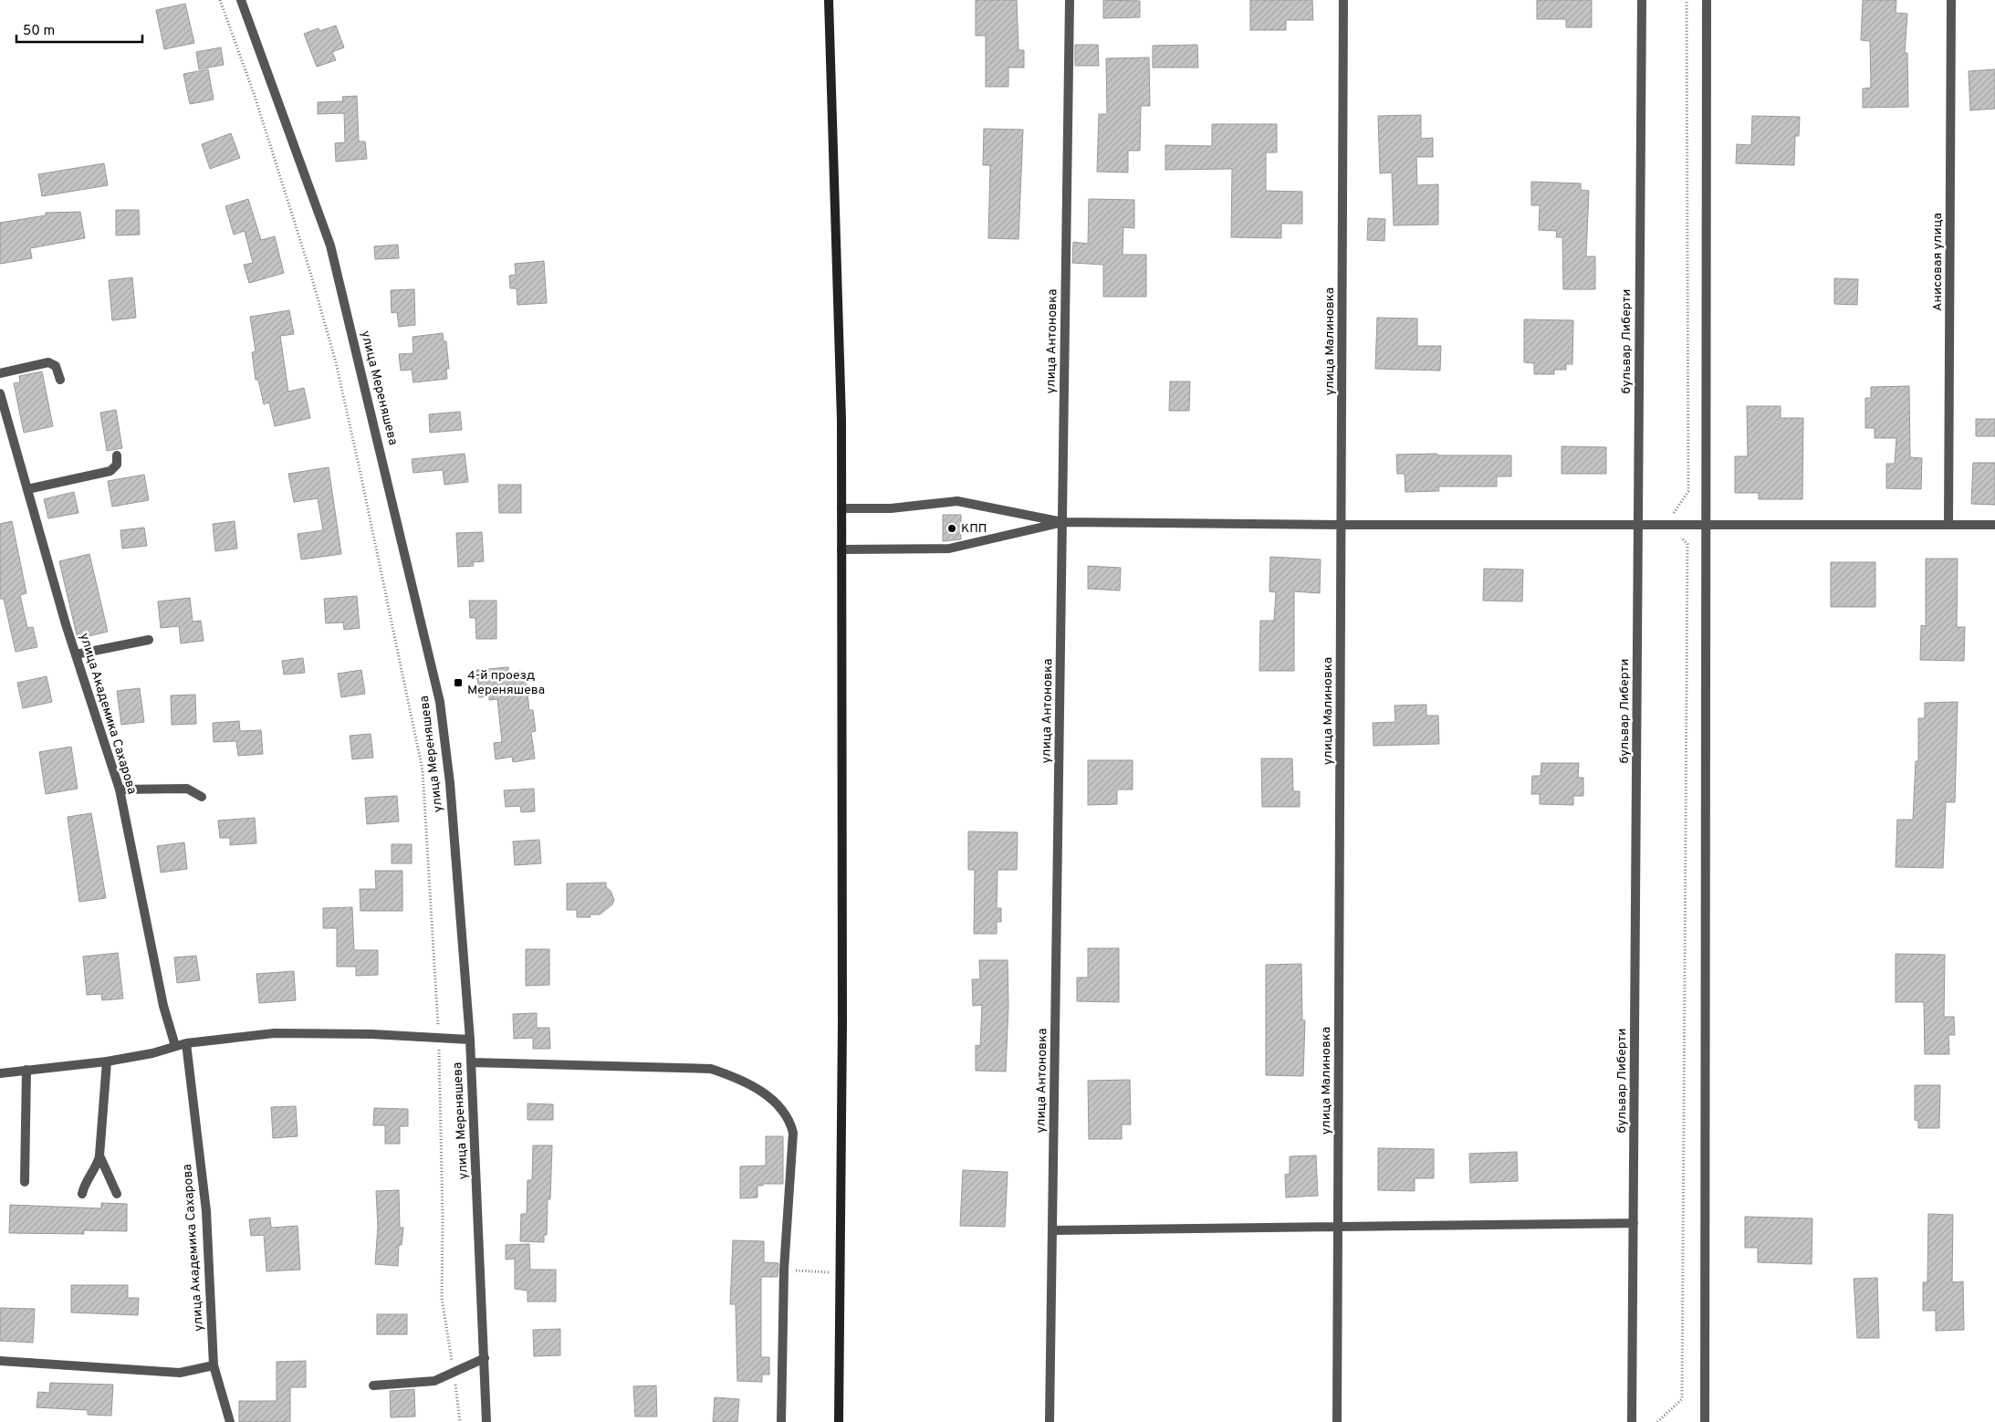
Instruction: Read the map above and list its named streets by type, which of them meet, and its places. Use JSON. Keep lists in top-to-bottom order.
{
  "streets": {
    "street": [
      "Анисовая улица",
      "улица Антоновка",
      "улица Малиновка",
      "бульвар Либерти",
      "улица Мереняшева",
      "улица Академика Сахарова"
    ]
  },
  "places": {
    "other": ["КПП"],
    "transit": ["4-й проезд Мереняшева"]
  },
  "scale_bar": "50 m"
}
